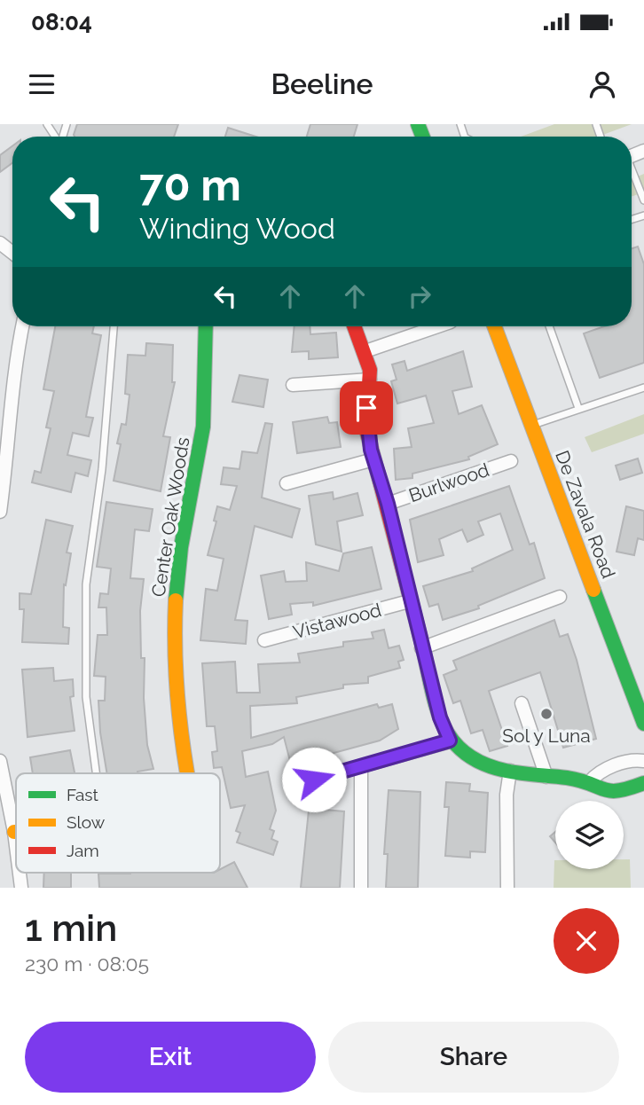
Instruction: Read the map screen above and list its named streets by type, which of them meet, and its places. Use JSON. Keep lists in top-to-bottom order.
{
  "streets": {
    "street": [
      "Burlwood",
      "De Zavala Road",
      "Center Oak Woods",
      "Vistawood"
    ]
  },
  "places": ["Sol y Luna"],
  "legend": ["Fast", "Slow", "Jam"],
  "page": {
    "status": "08:04",
    "header": "Beeline",
    "turn": ["70 m", "Winding Wood"],
    "heading": ["1 min", "230 m · 08:05"],
    "buttons": ["Exit", "Share"]
  }
}
